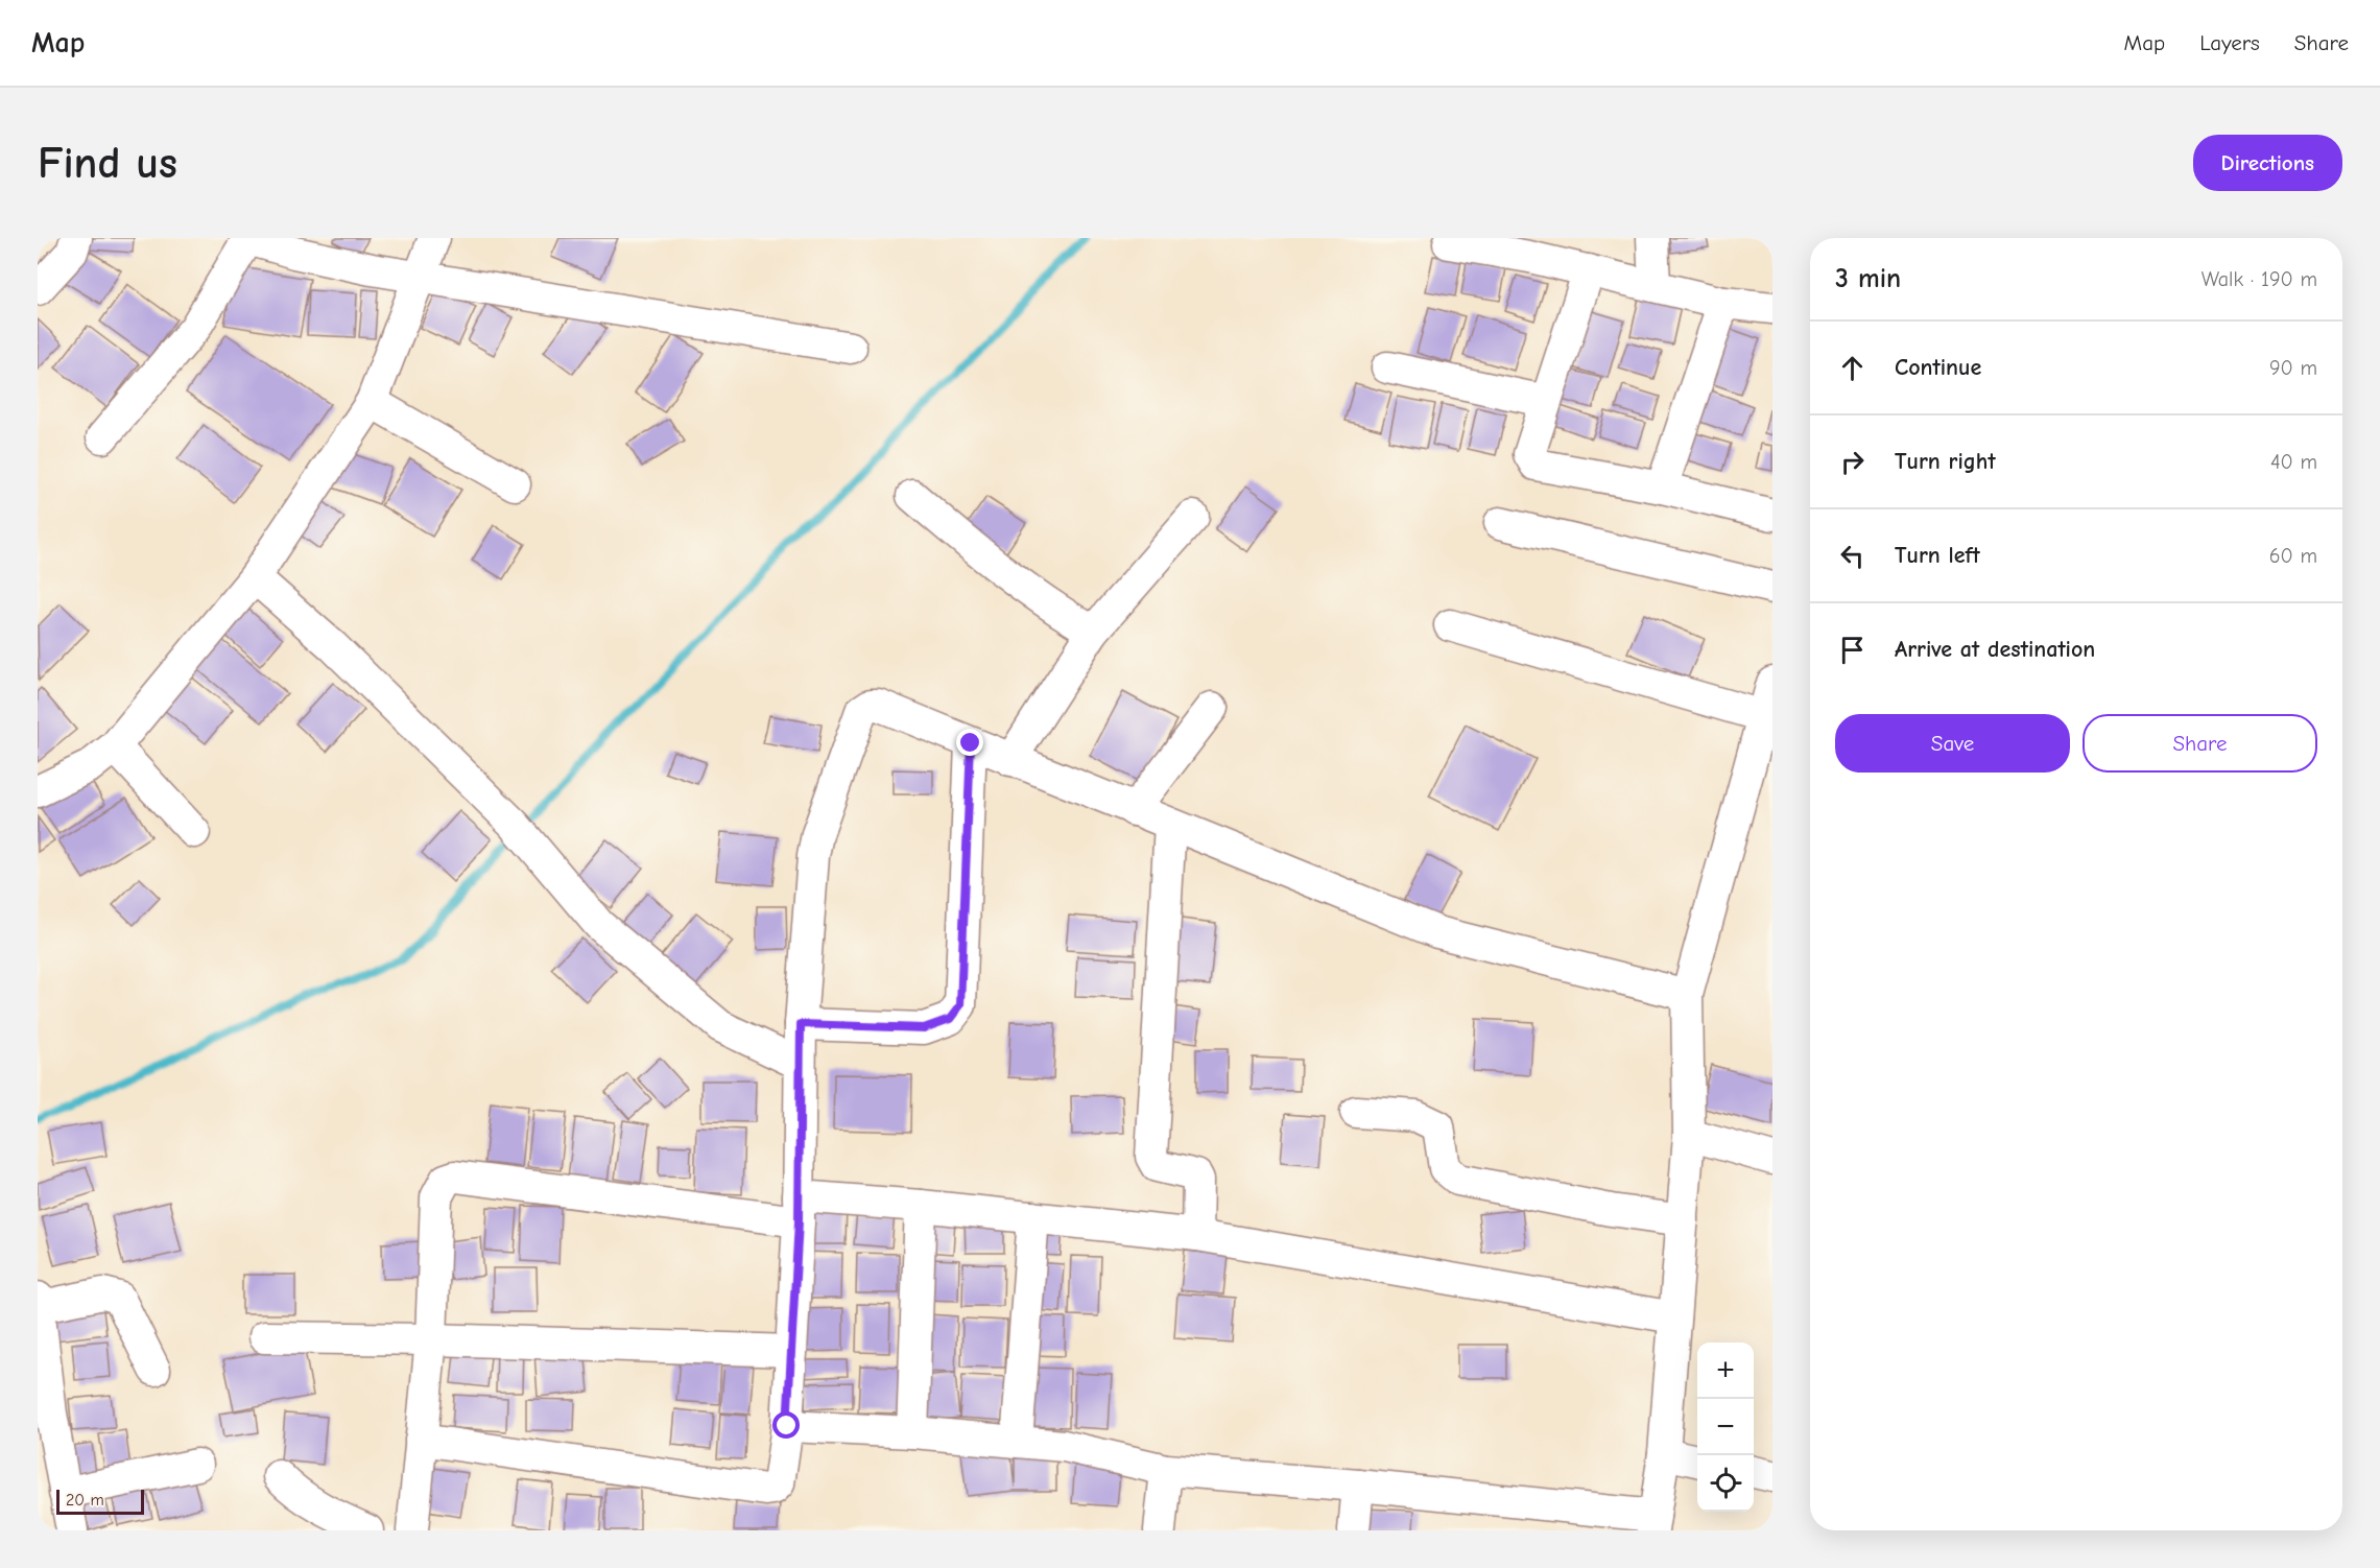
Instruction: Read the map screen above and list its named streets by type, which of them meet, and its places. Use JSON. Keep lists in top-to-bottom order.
{
  "scale_bar": "20 m",
  "page": {
    "header": "Map",
    "nav": ["Map", "Layers", "Share"],
    "buttons": [
      "Directions",
      ["Save", "Share"]
    ],
    "title": "Find us",
    "heading": ["3 min", "Walk · 190 m"],
    "list": [
      ["Continue", "90 m"],
      ["Turn right", "40 m"],
      ["Turn left", "60 m"],
      "Arrive at destination"
    ],
    "map_buttons": ["+", "−"],
    "scale": "20 m"
  }
}
